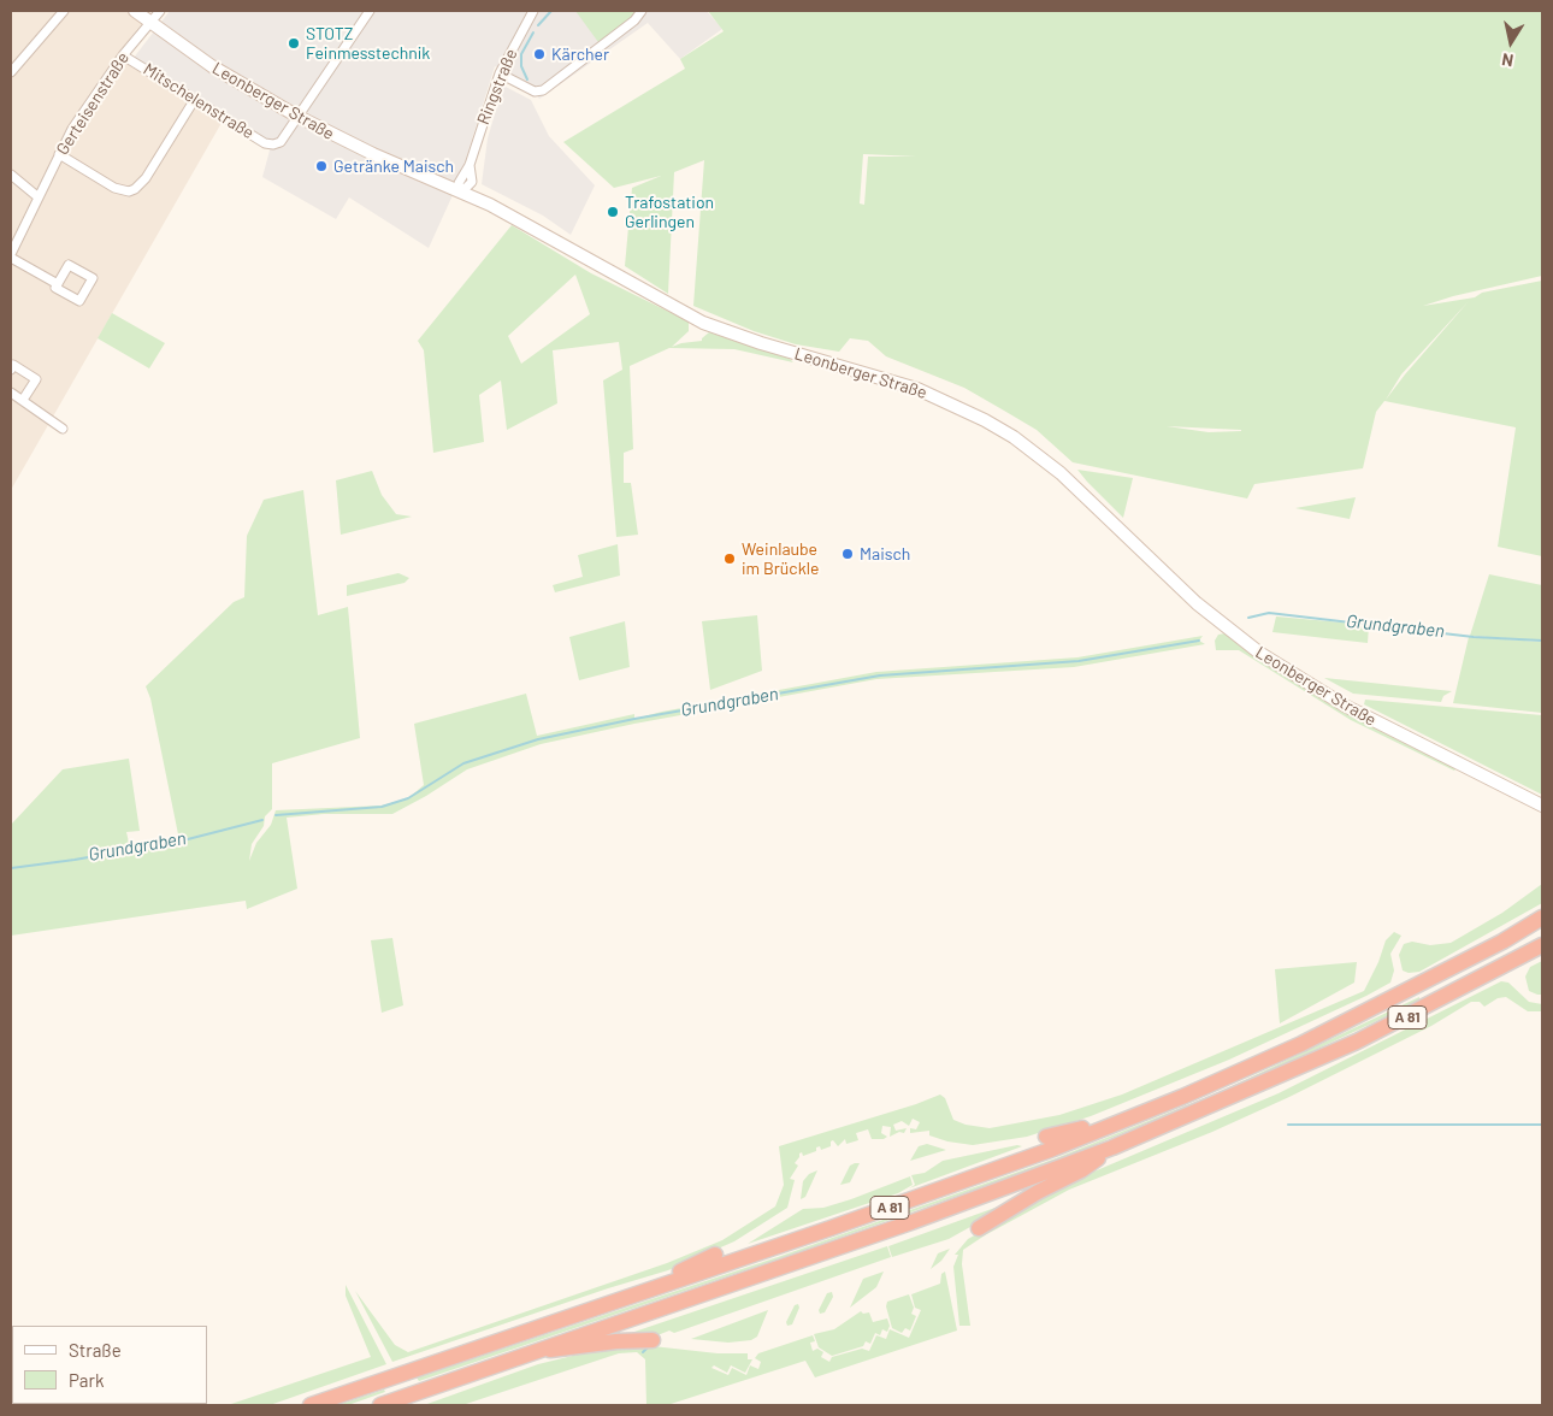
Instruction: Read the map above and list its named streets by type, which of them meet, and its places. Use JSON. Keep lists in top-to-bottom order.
{
  "streets": {
    "highway": ["A 81"],
    "main road": ["Leonberger Straße"],
    "street": ["Ringstraße", "Mitschelenstraße", "Gerteisenstraße"]
  },
  "crossings": [
    ["Ringstraße", "Leonberger Straße"],
    ["Mitschelenstraße", "Leonberger Straße"],
    ["Mitschelenstraße", "Gerteisenstraße"],
    ["Leonberger Straße", "Gerteisenstraße"]
  ],
  "water": ["Grundgraben"],
  "places": [
    "STOTZ Feinmesstechnik",
    "Kärcher",
    "Getränke Maisch",
    "Trafostation Gerlingen",
    "Maisch",
    "Weinlaube im Brückle"
  ],
  "legend": ["Straße", "Park"],
  "north": "bottom"
}
